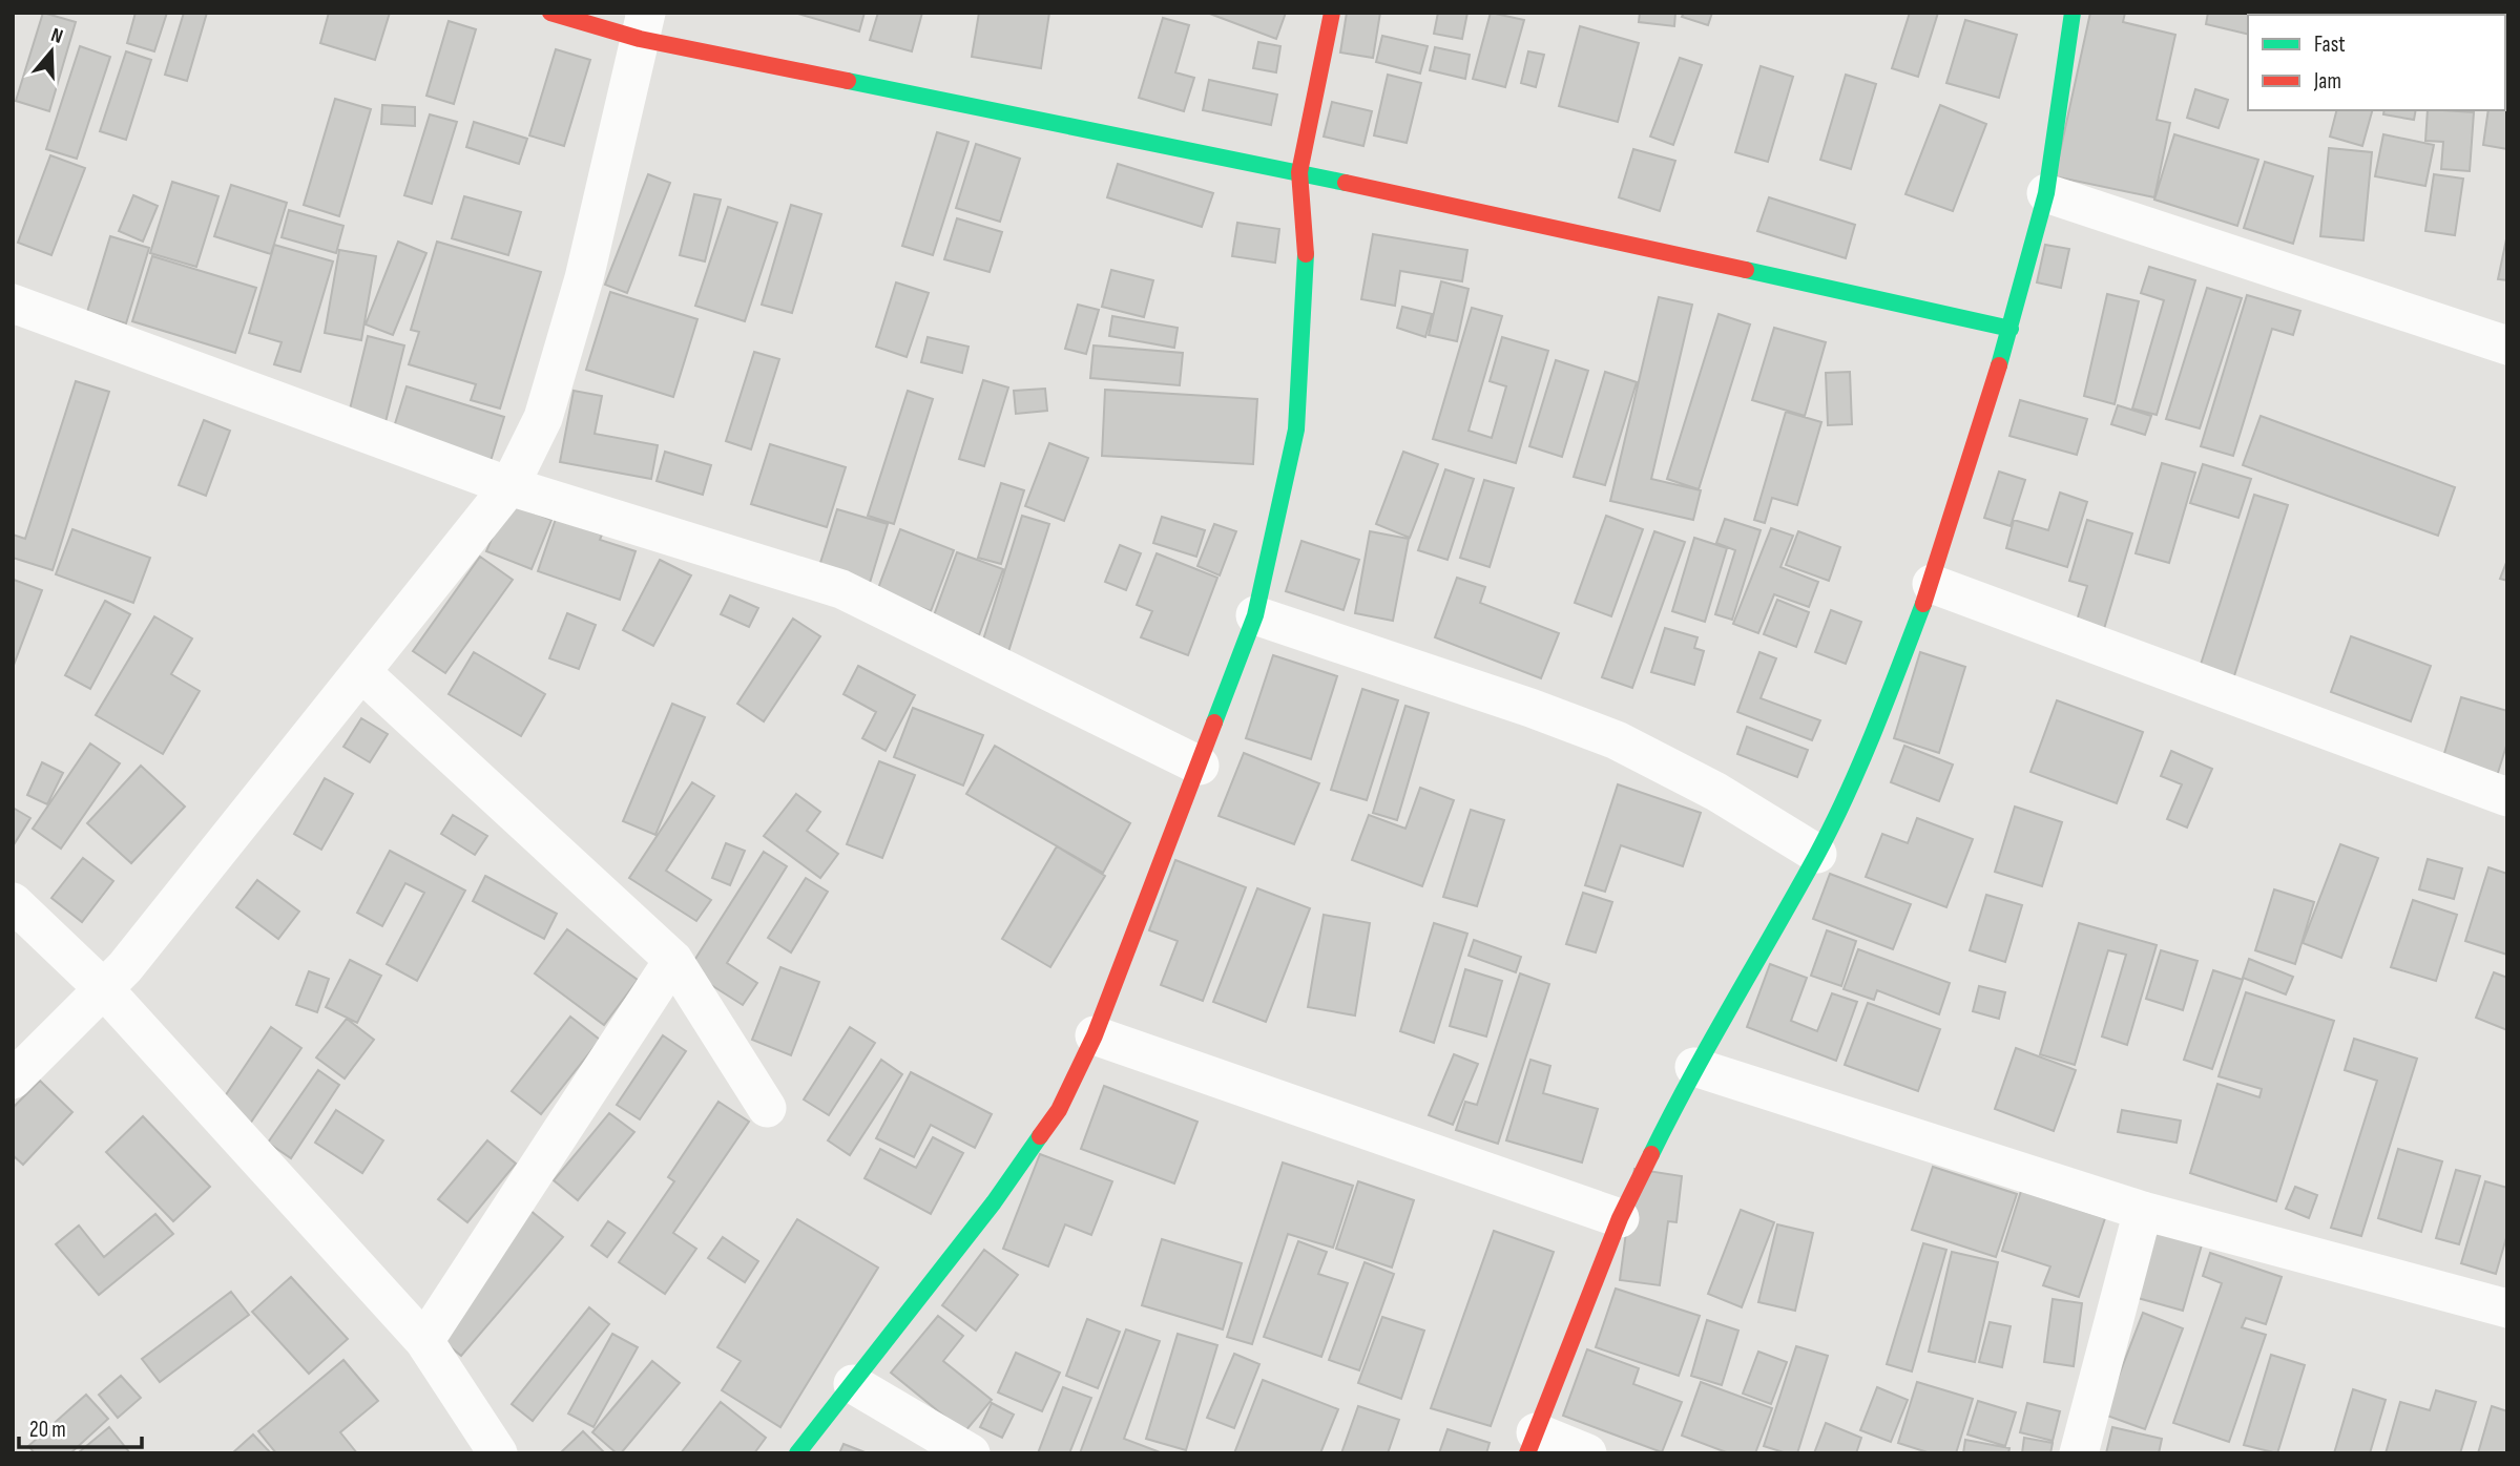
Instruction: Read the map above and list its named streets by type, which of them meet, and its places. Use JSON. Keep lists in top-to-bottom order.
{
  "legend": ["Fast", "Jam"],
  "scale_bar": "20 m",
  "north": "top"
}
